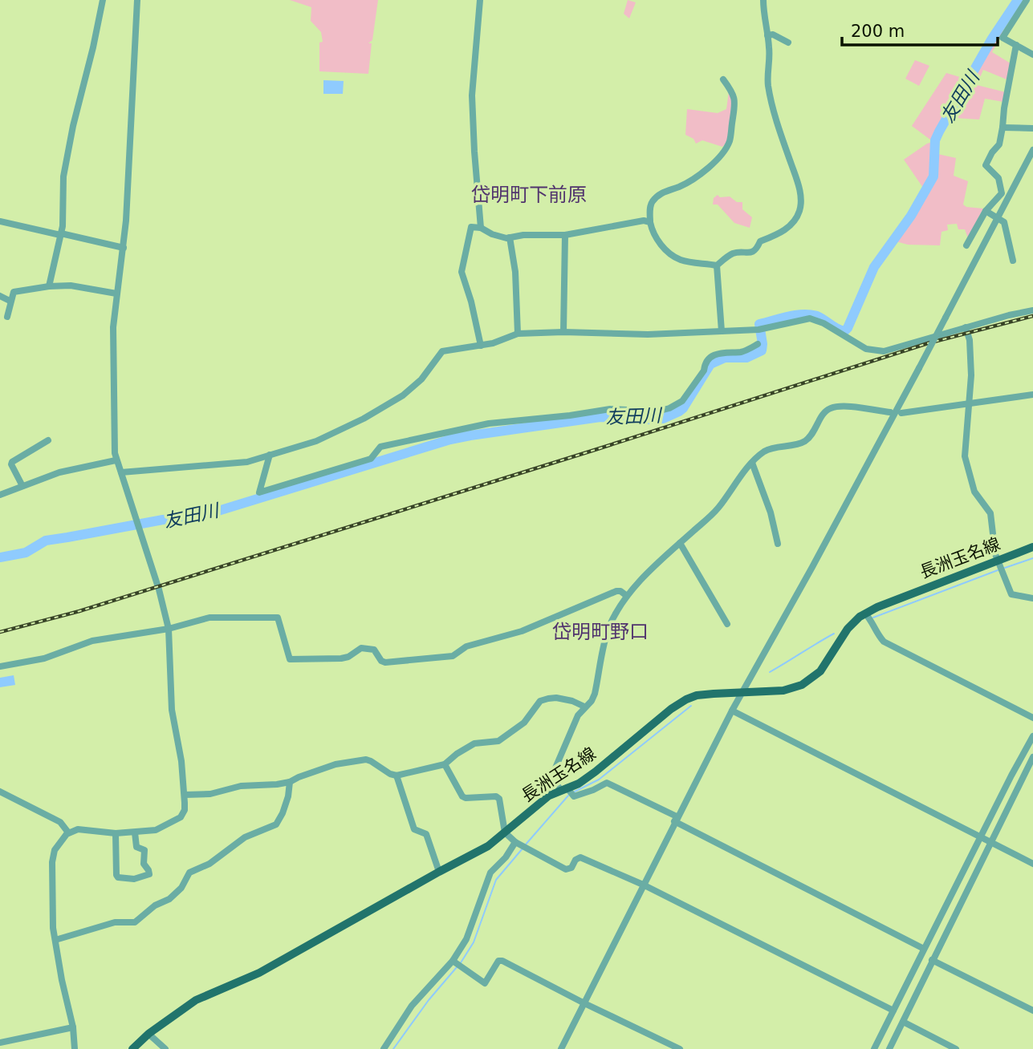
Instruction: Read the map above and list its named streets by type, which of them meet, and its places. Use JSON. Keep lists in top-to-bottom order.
{
  "streets": {
    "main road": ["長洲玉名線"]
  },
  "districts": ["岱明町下前原", "岱明町野口"],
  "water": ["友田川"],
  "scale_bar": "200 m"
}
